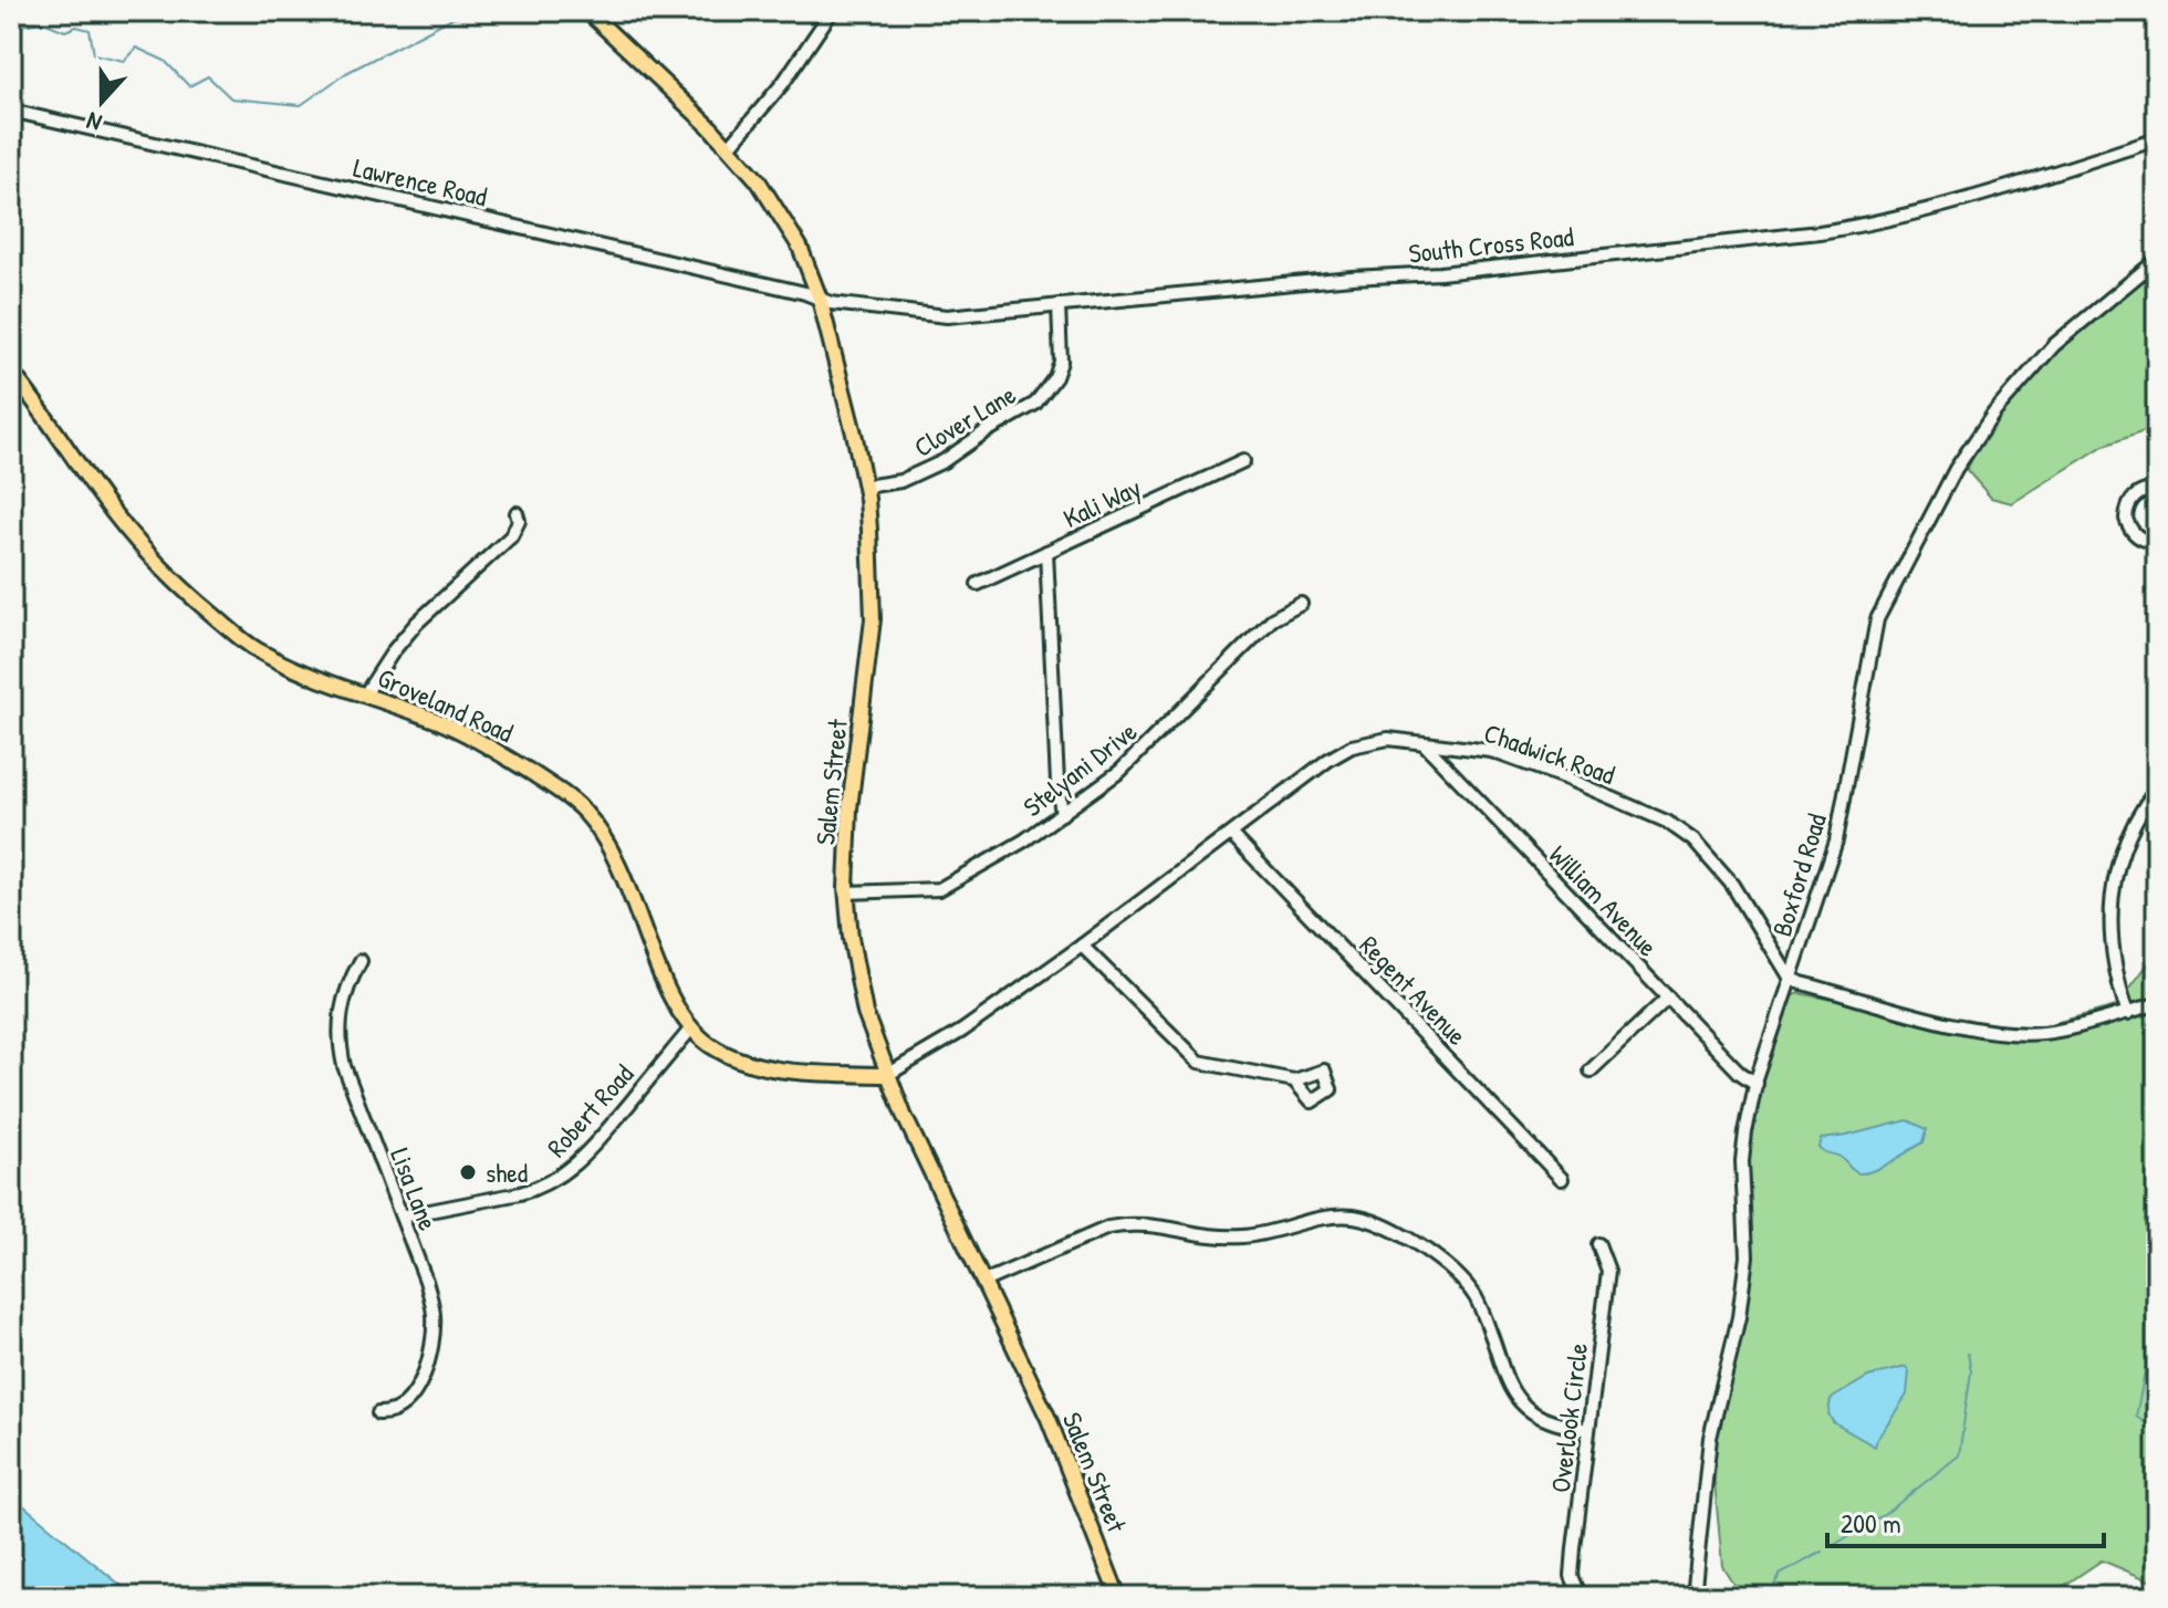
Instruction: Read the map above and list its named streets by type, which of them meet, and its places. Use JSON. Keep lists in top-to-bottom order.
{
  "streets": {
    "main road": ["Groveland Road", "Salem Street"],
    "street": [
      "Lawrence Road",
      "South Cross Road",
      "Clover Lane",
      "Kali Way",
      "Chadwick Road",
      "Stelyani Drive",
      "Boxford Road",
      "William Avenue",
      "Regent Avenue",
      "Robert Road",
      "Lisa Lane",
      "Overlook Circle"
    ]
  },
  "crossings": [
    ["Lawrence Road", "South Cross Road"],
    ["Lawrence Road", "Salem Street"],
    ["South Cross Road", "Clover Lane"],
    ["South Cross Road", "Salem Street"],
    ["Clover Lane", "Salem Street"],
    ["Groveland Road", "Robert Road"],
    ["Chadwick Road", "Salem Street"],
    ["Chadwick Road", "Boxford Road"],
    ["Chadwick Road", "William Avenue"],
    ["Chadwick Road", "Regent Avenue"],
    ["Stelyani Drive", "Salem Street"],
    ["Boxford Road", "William Avenue"],
    ["Robert Road", "Lisa Lane"]
  ],
  "places": ["shed"],
  "scale_bar": "200 m",
  "north": "bottom"
}
